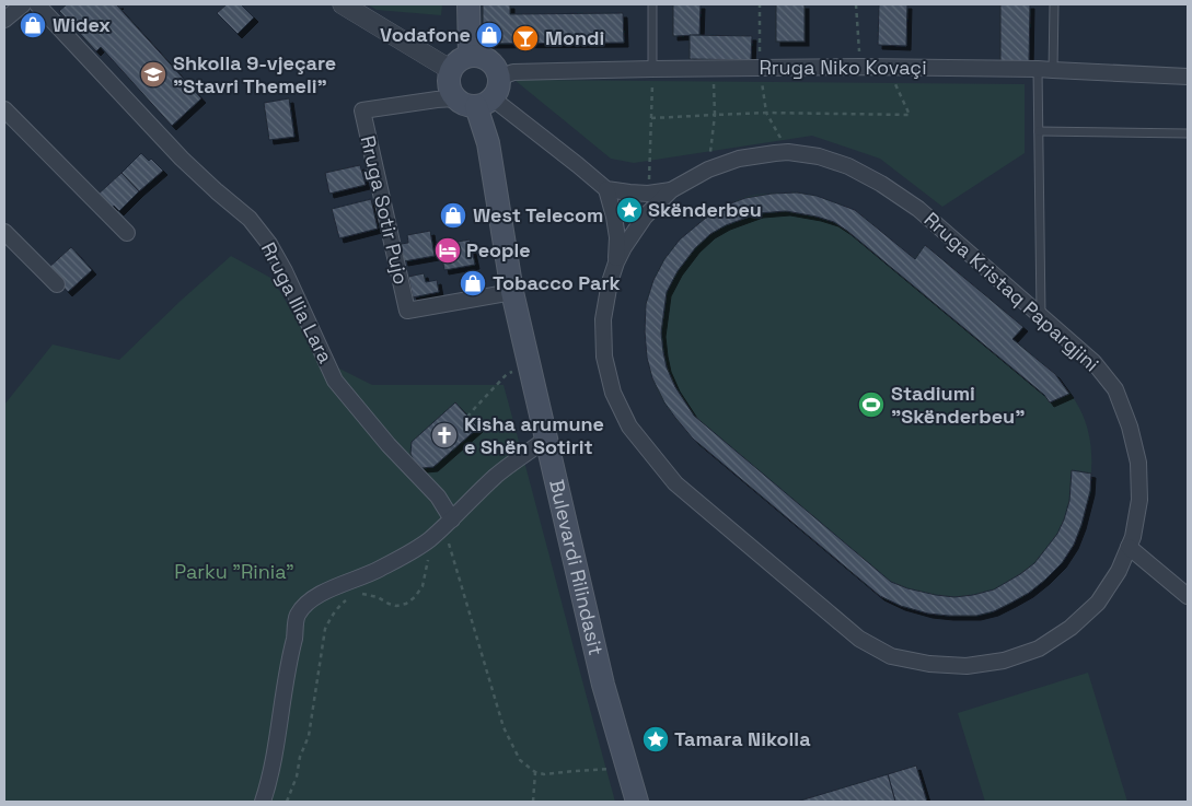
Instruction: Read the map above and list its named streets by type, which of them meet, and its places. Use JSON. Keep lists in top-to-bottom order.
{
  "streets": {
    "main road": ["Bulevardi Rilindasit"],
    "street": [
      "Rruga Niko Kovaçi",
      "Rruga Sotir Pujo",
      "Rruga Kristaq Papargjini",
      "Rruga Ilia Lara"
    ]
  },
  "crossings": [
    ["Rruga Niko Kovaçi", "Rruga Sotir Pujo"],
    ["Rruga Niko Kovaçi", "Bulevardi Rilindasit"],
    ["Rruga Sotir Pujo", "Bulevardi Rilindasit"]
  ],
  "parks": ["Parku \"Rinia\""],
  "places": {
    "shop": [
      "Widex",
      "Vodafone",
      "West Telecom",
      "Tobacco Park"
    ],
    "bar": ["Mondi"],
    "school or university": ["Shkolla 9-vjeçare \"Stavri Themeli\""],
    "place": ["Skënderbeu", "Tamara Nikolla"],
    "hotel": ["People"],
    "sports": ["Stadiumi \"Skënderbeu\""],
    "church": ["Kisha arumune e Shën Sotirit"]
  }
}
